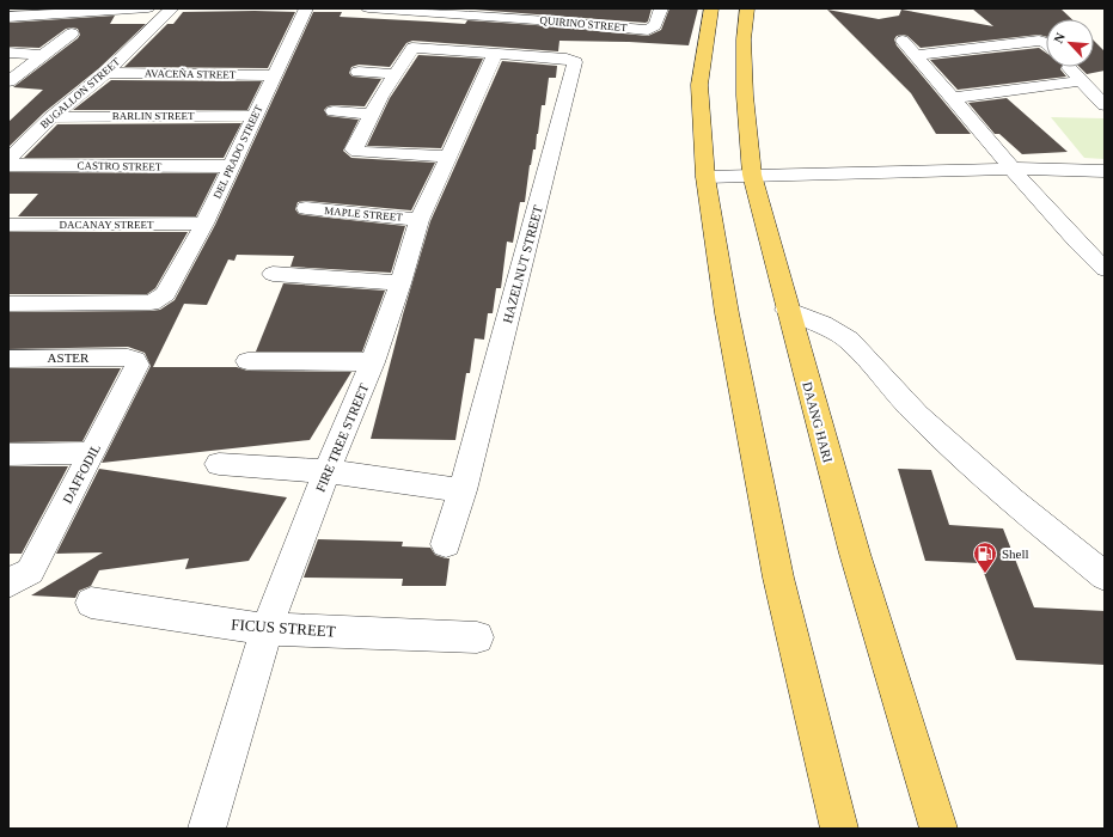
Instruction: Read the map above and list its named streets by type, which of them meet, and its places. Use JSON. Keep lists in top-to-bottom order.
{
  "streets": {
    "main road": ["DAANG HARI"],
    "street": [
      "QUIRINO STREET",
      "AVACEÑA STREET",
      "BUGALLON STREET",
      "BARLIN STREET",
      "DEL PRADO STREET",
      "CASTRO STREET",
      "MAPLE STREET",
      "DACANAY STREET",
      "HAZELNUT STREET",
      "ASTER",
      "FIRE TREE STREET",
      "DAFFODIL",
      "FICUS STREET"
    ]
  },
  "crossings": [
    ["AVACEÑA STREET", "BUGALLON STREET"],
    ["AVACEÑA STREET", "DEL PRADO STREET"],
    ["BUGALLON STREET", "BARLIN STREET"],
    ["BARLIN STREET", "DEL PRADO STREET"],
    ["DEL PRADO STREET", "CASTRO STREET"],
    ["DEL PRADO STREET", "DACANAY STREET"],
    ["MAPLE STREET", "FIRE TREE STREET"],
    ["HAZELNUT STREET", "FIRE TREE STREET"],
    ["ASTER", "DAFFODIL"],
    ["FIRE TREE STREET", "FICUS STREET"]
  ],
  "places": {
    "fuel station": ["Shell"]
  },
  "north": "top left"
}
